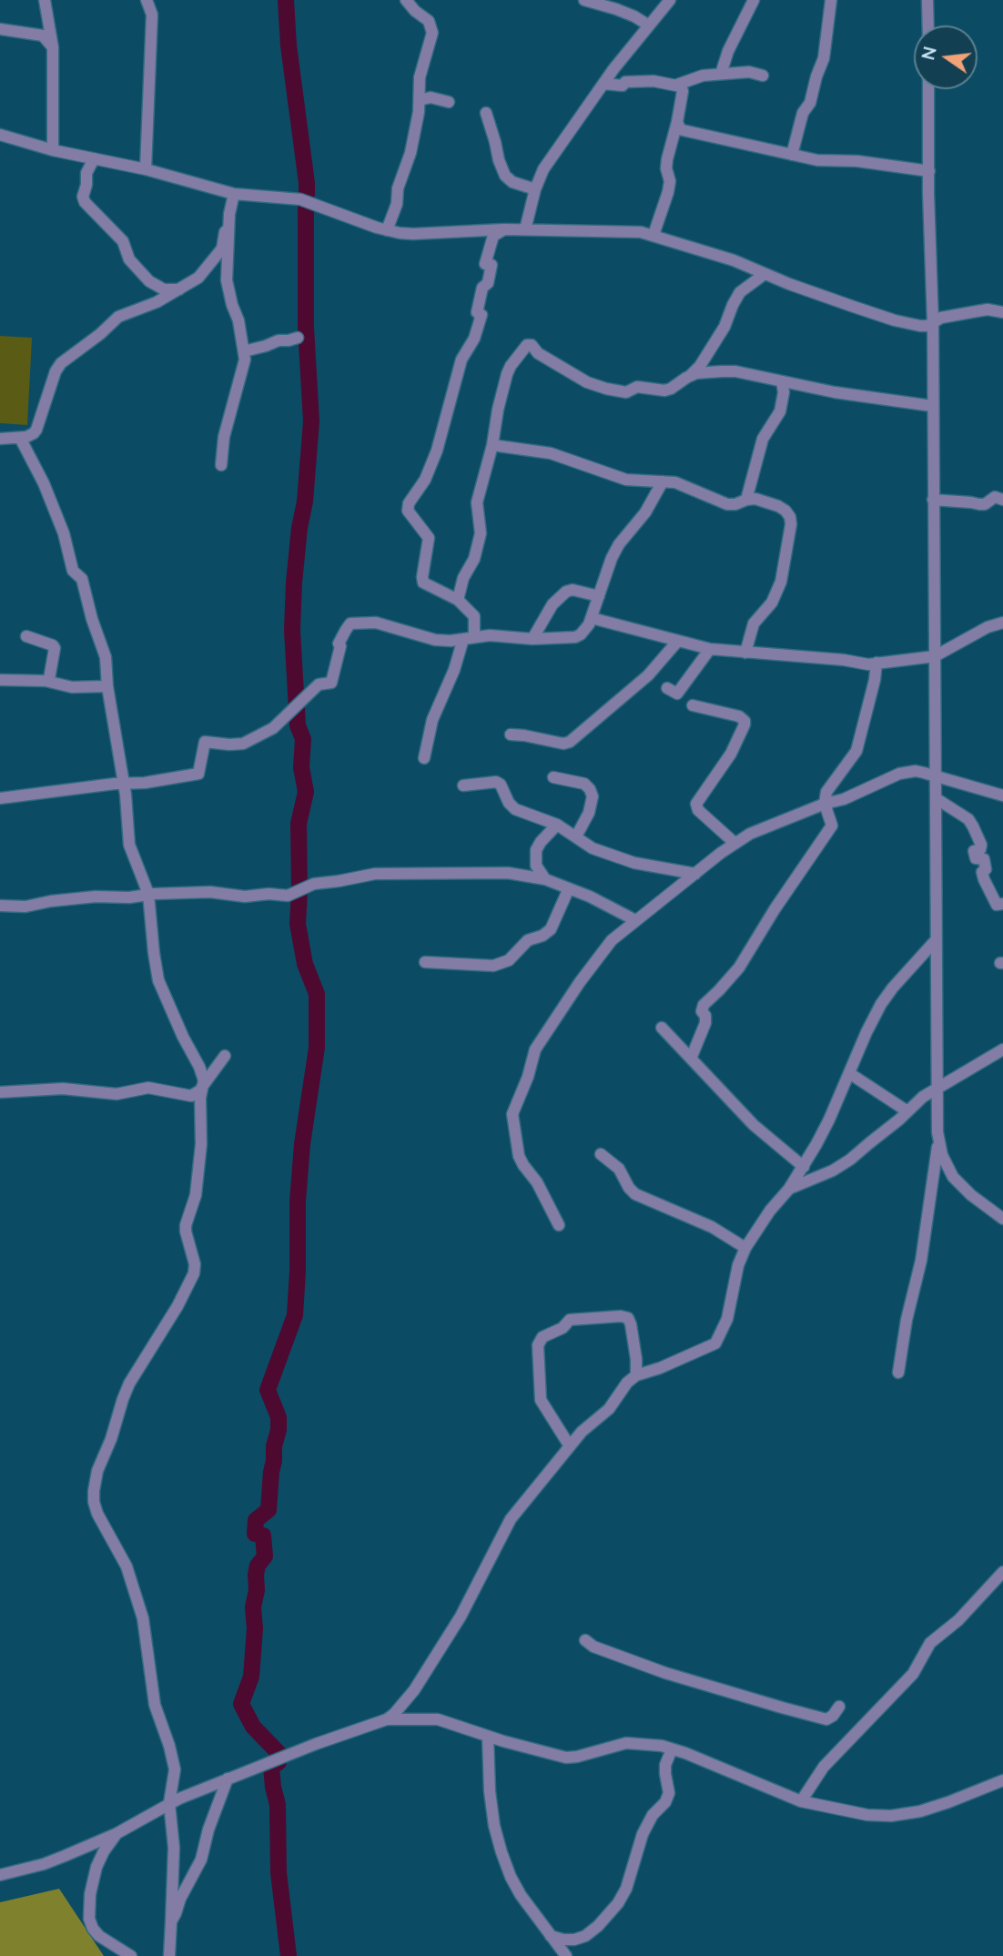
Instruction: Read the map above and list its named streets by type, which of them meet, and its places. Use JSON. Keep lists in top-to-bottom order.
{
  "north": "left"
}
